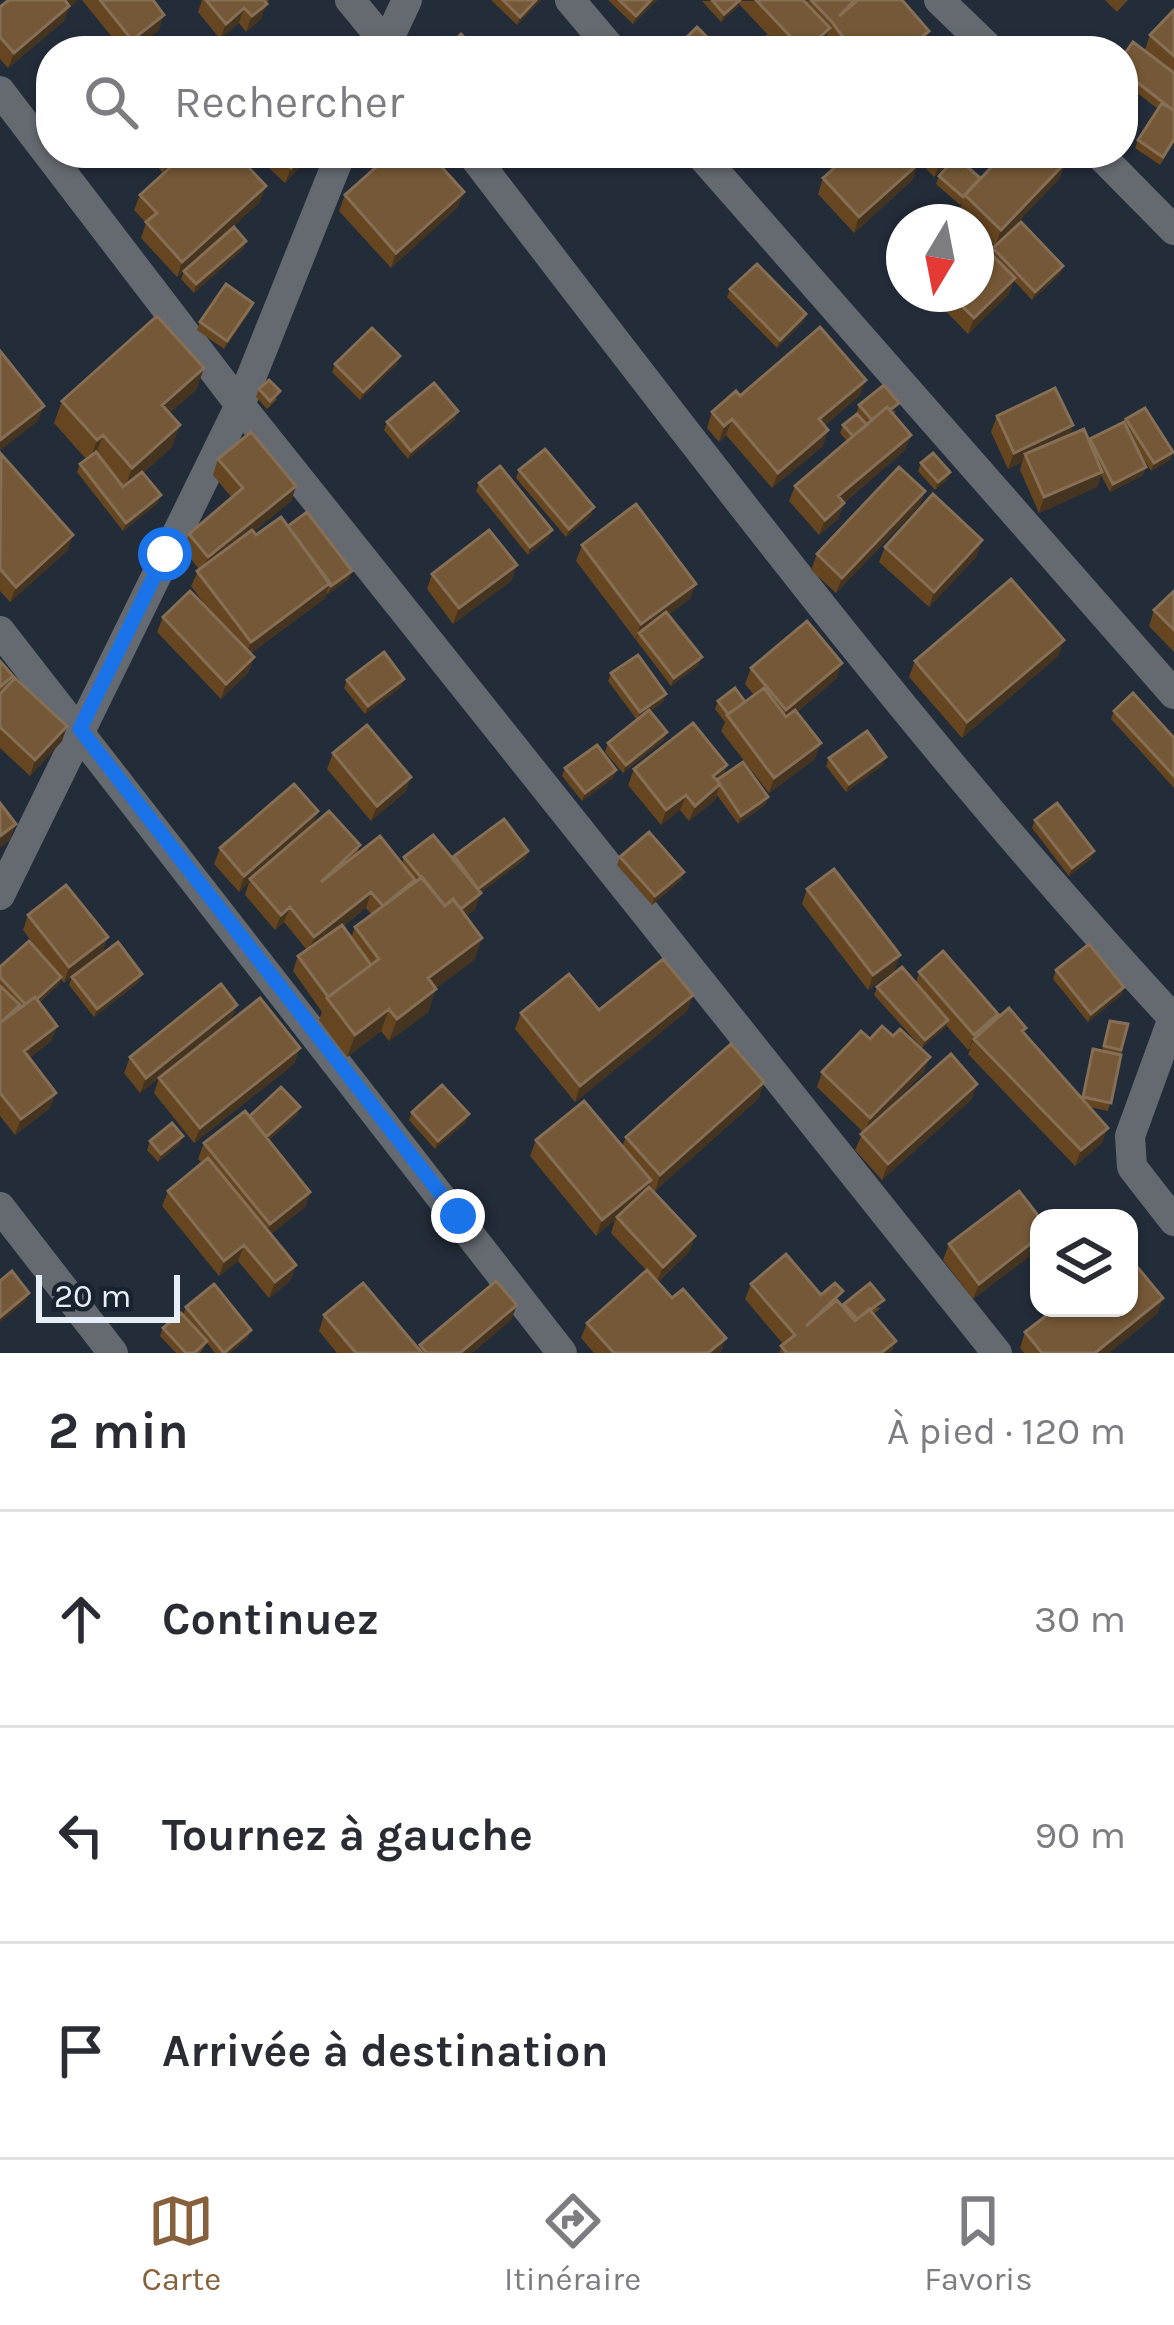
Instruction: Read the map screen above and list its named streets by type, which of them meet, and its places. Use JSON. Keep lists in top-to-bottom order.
{
  "scale_bar": "20 m",
  "north": "bottom",
  "page": {
    "search": "Rechercher",
    "scale": "20 m",
    "heading": ["2 min", "À pied · 120 m"],
    "list": [
      ["Continuez", "30 m"],
      ["Tournez à gauche", "90 m"],
      "Arrivée à destination"
    ],
    "nav": ["Carte", "Itinéraire", "Favoris"]
  }
}
